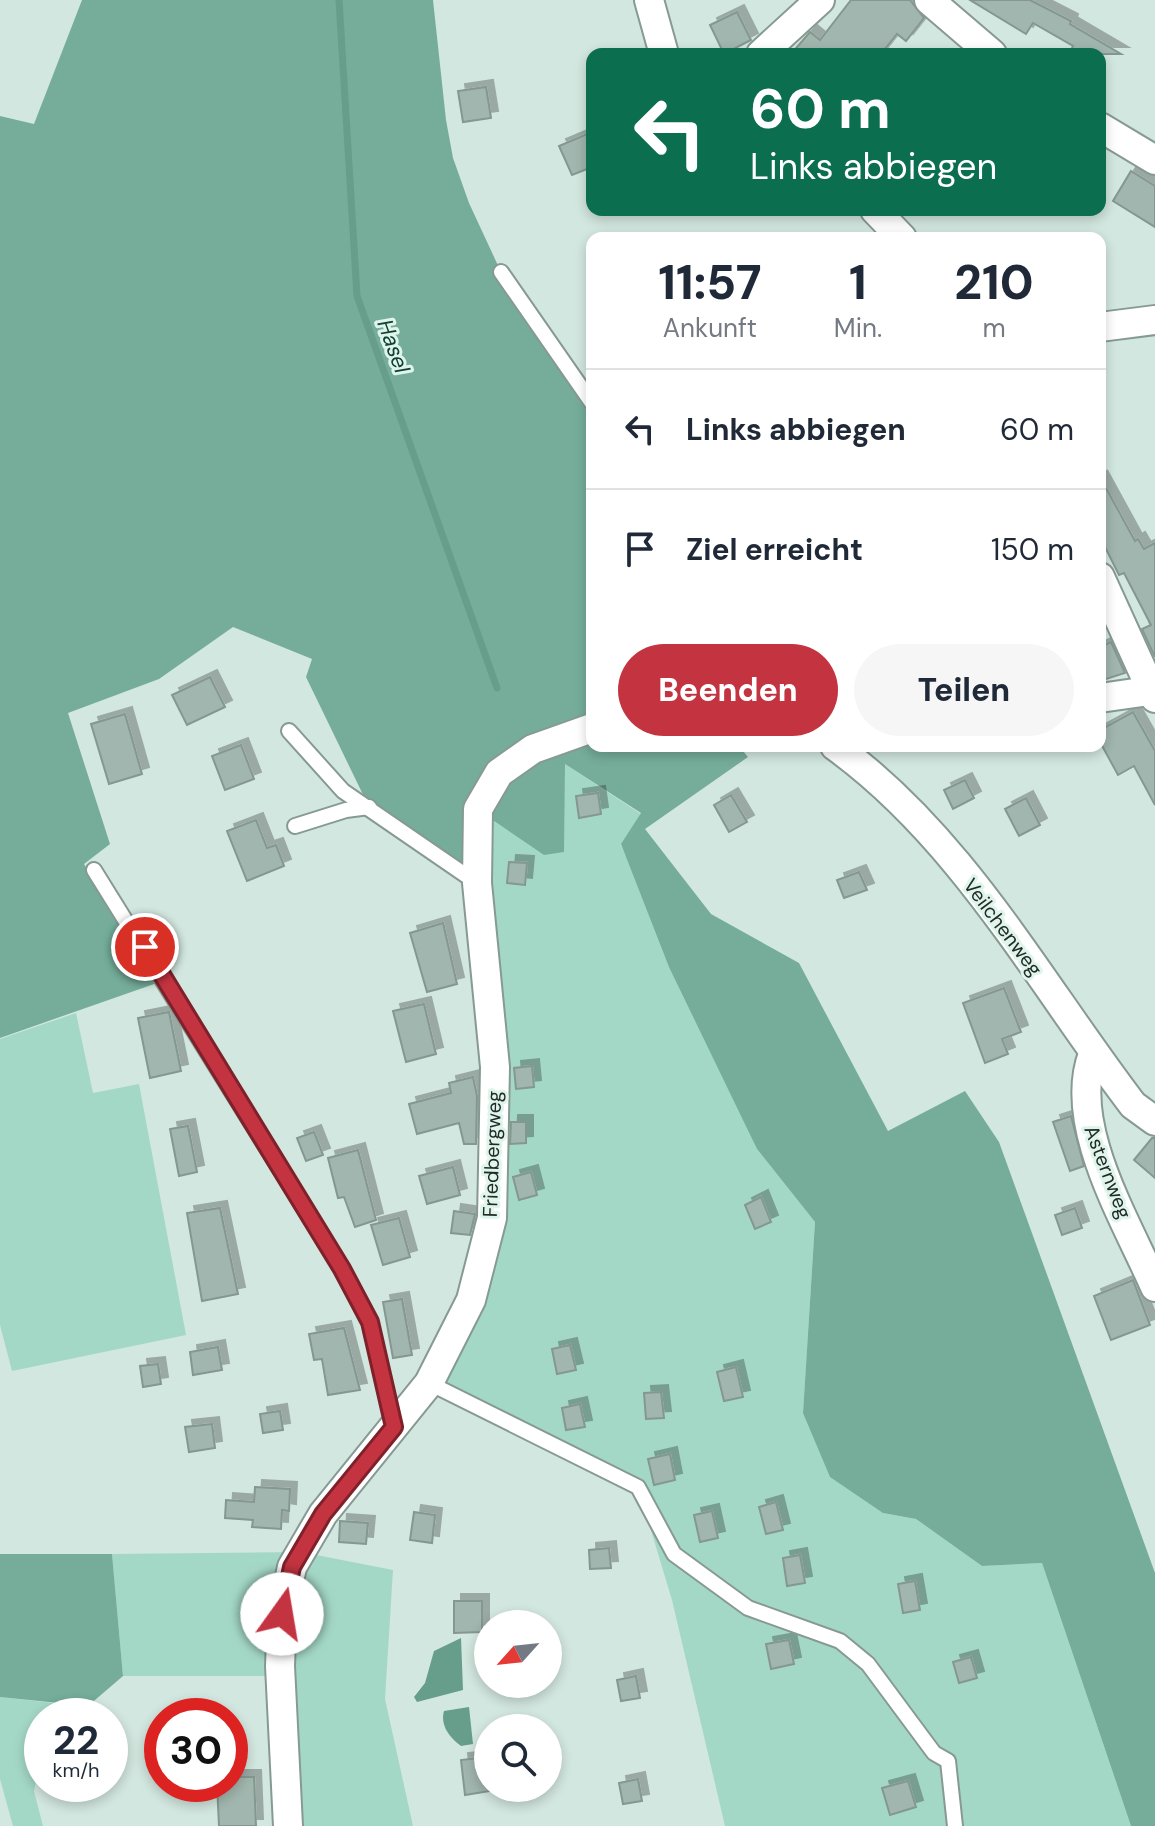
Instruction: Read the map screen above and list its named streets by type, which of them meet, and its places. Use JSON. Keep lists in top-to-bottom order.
{
  "streets": {
    "street": ["Veilchenweg", "Friedbergweg", "Asternweg"]
  },
  "crossings": [
    ["Veilchenweg", "Asternweg"]
  ],
  "water": ["Hasel"],
  "north": "bottom left",
  "page": {
    "turn": ["60 m", "Links abbiegen"],
    "eta": [
      "11:57",
      "Ankunft",
      "1",
      "Min.",
      "210",
      "m"
    ],
    "list": [
      {
        "name": "Links abbiegen",
        "value": "60 m"
      },
      {
        "name": "Ziel erreicht",
        "value": "150 m"
      }
    ],
    "buttons": ["Beenden", "Teilen"],
    "speed": "22 km/h",
    "limit": "30"
  }
}
